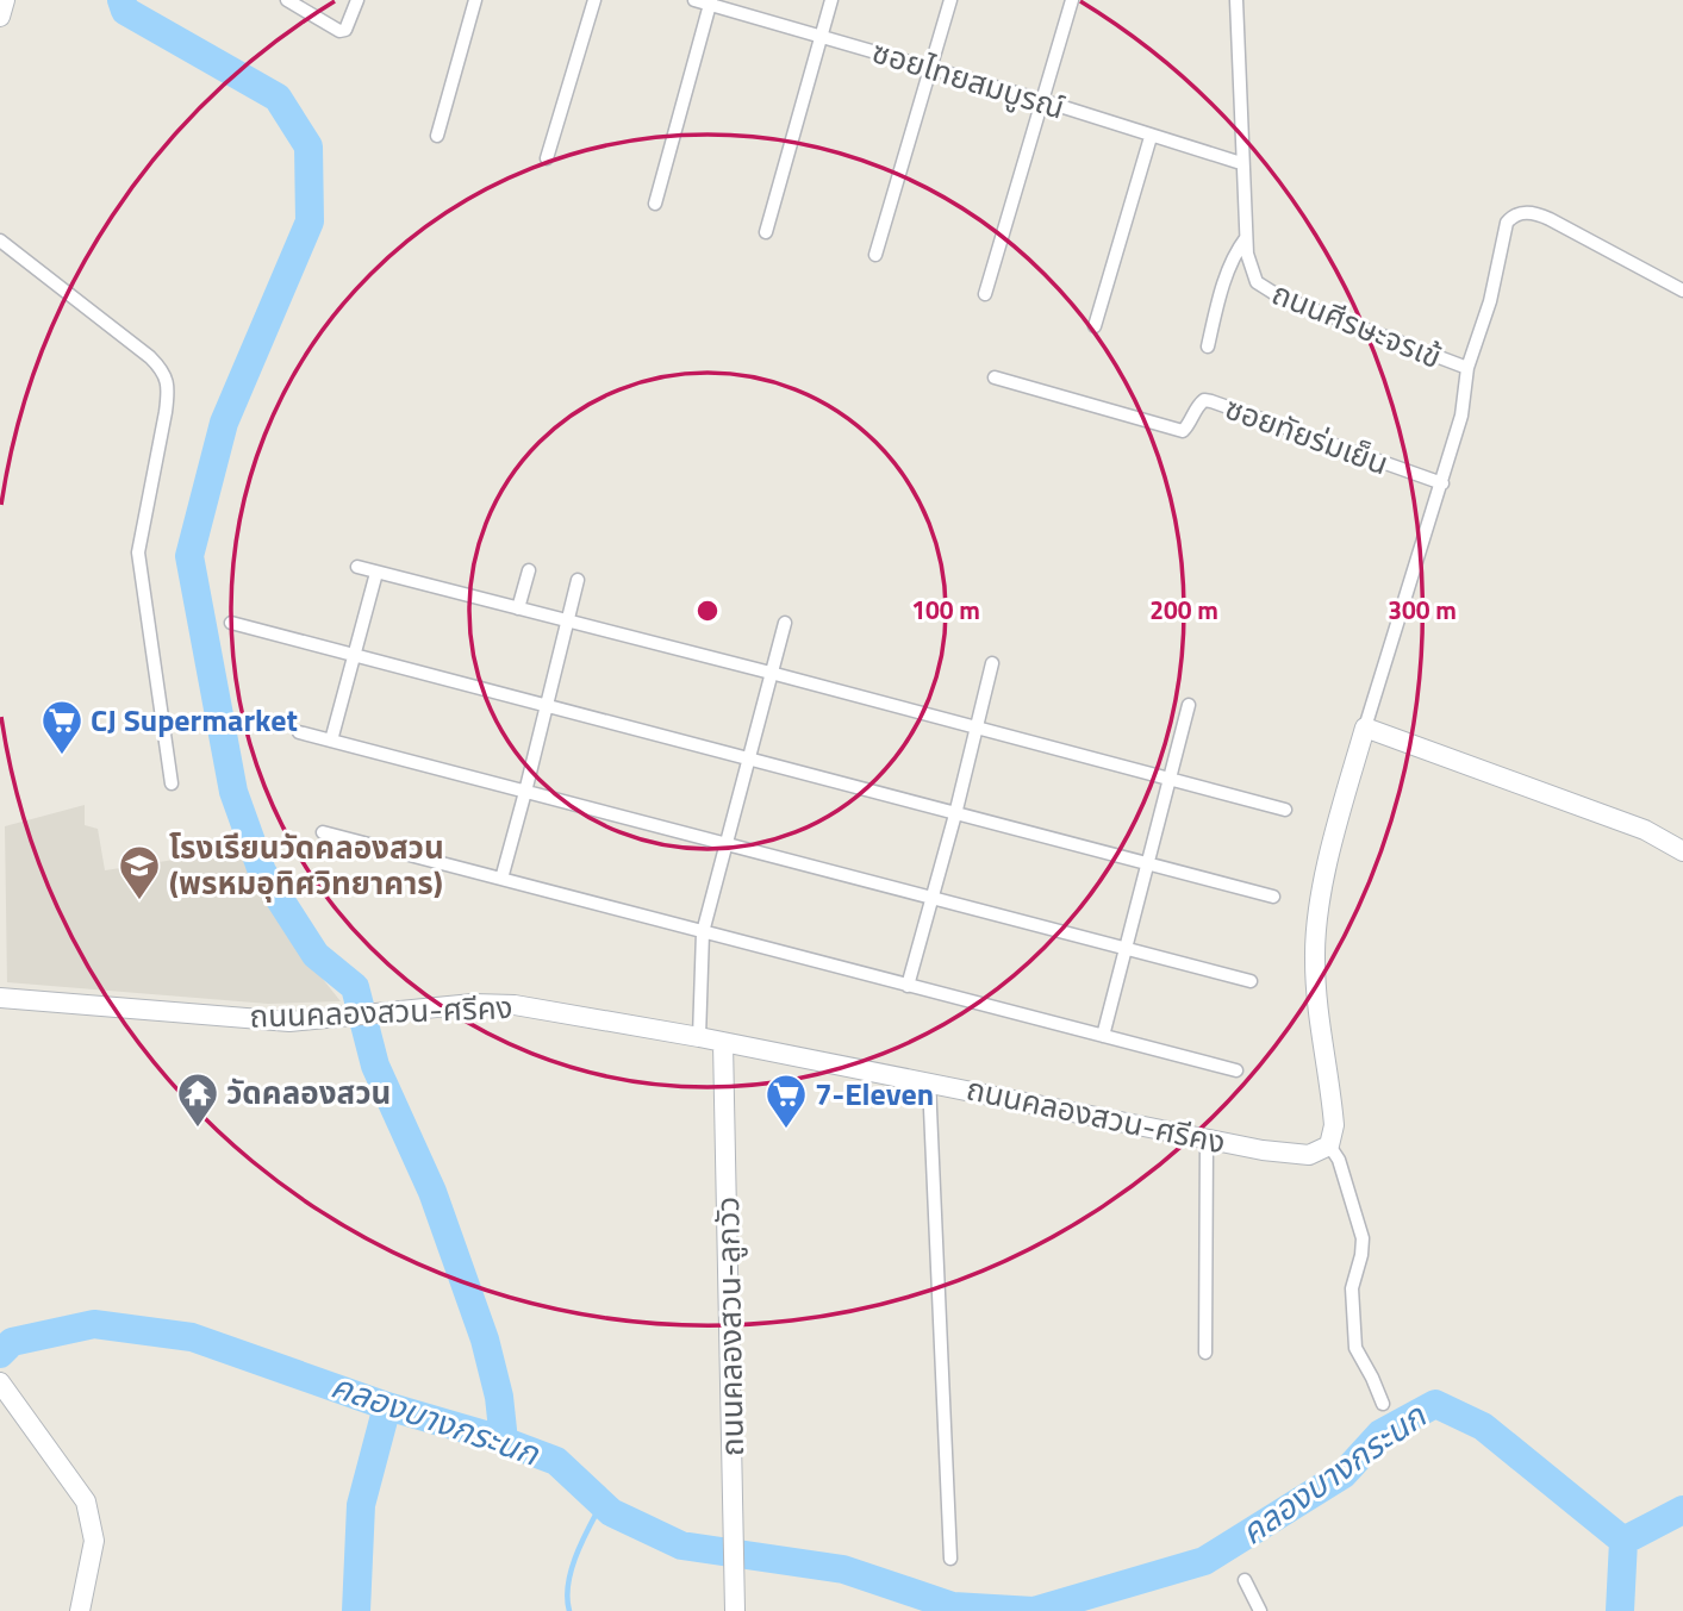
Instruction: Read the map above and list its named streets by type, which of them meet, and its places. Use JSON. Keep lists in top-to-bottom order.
{
  "streets": {
    "street": [
      "ซอยไทยสมบูรณ์",
      "ถนนศีรษะจรเข้",
      "ซอยทัยร่มเย็น",
      "ถนนคลองสวน-ศรีคง",
      "ถนนคลองสวน-ลูกวัว"
    ]
  },
  "crossings": [
    ["ซอยไทยสมบูรณ์", "ถนนศีรษะจรเข้"],
    ["ถนนศีรษะจรเข้", "ซอยทัยร่มเย็น"],
    ["ถนนคลองสวน-ศรีคง", "ถนนคลองสวน-ลูกวัว"]
  ],
  "water": ["คลองบางกระนก"],
  "places": {
    "supermarket": ["CJ Supermarket", "7-Eleven"],
    "school or university": ["โรงเรียนวัดคลองสวน (พรหมอุทิศวิทยาคาร)"],
    "temple": ["วัดคลองสวน"]
  },
  "rings": ["100 m", "200 m", "300 m"]
}
